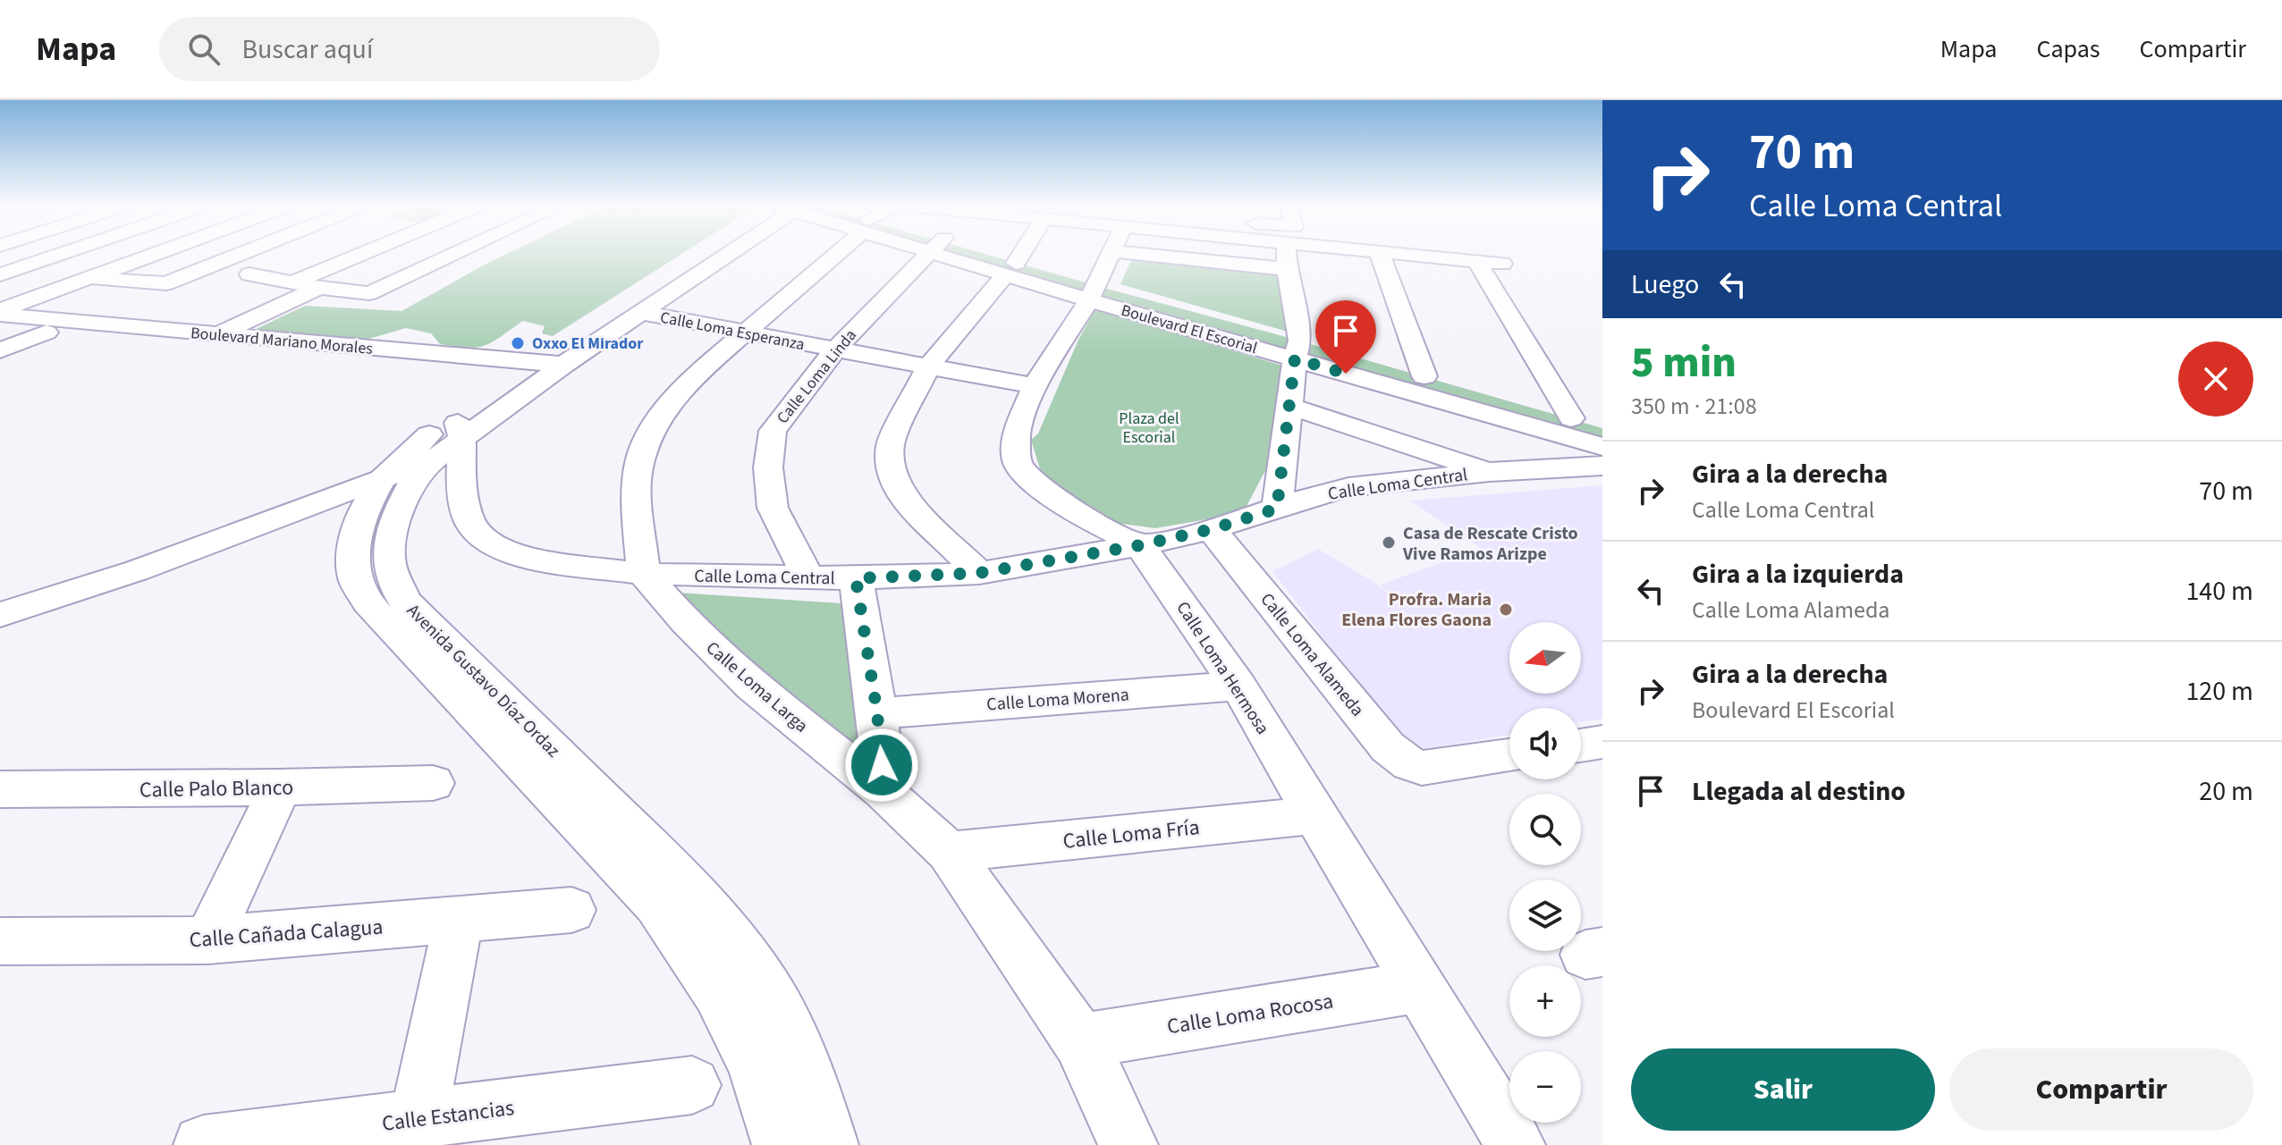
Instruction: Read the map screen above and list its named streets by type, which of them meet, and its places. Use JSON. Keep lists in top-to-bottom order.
{
  "streets": {
    "street": [
      "Boulevard El Escorial",
      "Calle Loma Esperanza",
      "Boulevard Mariano Morales",
      "Calle Loma Linda",
      "Calle Loma Central",
      "Calle Loma Alameda",
      "Calle Loma Hermosa",
      "Avenida Gustavo Díaz Ordaz",
      "Calle Loma Larga",
      "Calle Loma Morena",
      "Calle Palo Blanco",
      "Calle Loma Fría",
      "Calle Cañada Calagua",
      "Calle Loma Rocosa",
      "Calle Estancias"
    ]
  },
  "crossings": [
    ["Boulevard El Escorial", "Calle Loma Hermosa"],
    ["Calle Loma Esperanza", "Calle Loma Linda"],
    ["Calle Loma Esperanza", "Calle Loma Hermosa"],
    ["Calle Loma Esperanza", "Avenida Gustavo Díaz Ordaz"],
    ["Boulevard Mariano Morales", "Avenida Gustavo Díaz Ordaz"],
    ["Calle Loma Linda", "Calle Loma Central"],
    ["Calle Loma Central", "Calle Loma Alameda"],
    ["Calle Loma Central", "Calle Loma Hermosa"],
    ["Calle Loma Central", "Avenida Gustavo Díaz Ordaz"],
    ["Calle Loma Central", "Calle Loma Larga"],
    ["Calle Loma Hermosa", "Calle Loma Morena"],
    ["Calle Loma Hermosa", "Calle Loma Fría"],
    ["Calle Loma Hermosa", "Calle Loma Rocosa"],
    ["Calle Loma Larga", "Calle Loma Fría"],
    ["Calle Loma Larga", "Calle Loma Rocosa"]
  ],
  "parks": ["Plaza del Escorial"],
  "places": ["Oxxo El Mirador", "Casa de Rescate Cristo Vive Ramos Arizpe", "Profra. Maria Elena Flores Gaona"],
  "north": "left",
  "page": {
    "header": "Mapa",
    "search": "Buscar aquí",
    "nav": ["Mapa", "Capas", "Compartir"],
    "turn": ["70 m", "Calle Loma Central"],
    "then": "Luego",
    "heading": ["5 min", "350 m · 21:08"],
    "list": [
      {
        "name": "Gira a la derecha",
        "note": "Calle Loma Central",
        "value": "70 m"
      },
      {
        "name": "Gira a la izquierda",
        "note": "Calle Loma Alameda",
        "value": "140 m"
      },
      {
        "name": "Gira a la derecha",
        "note": "Boulevard El Escorial",
        "value": "120 m"
      },
      {
        "name": "Llegada al destino",
        "value": "20 m"
      }
    ],
    "map_buttons": ["+", "−"],
    "buttons": ["Salir", "Compartir"]
  }
}
